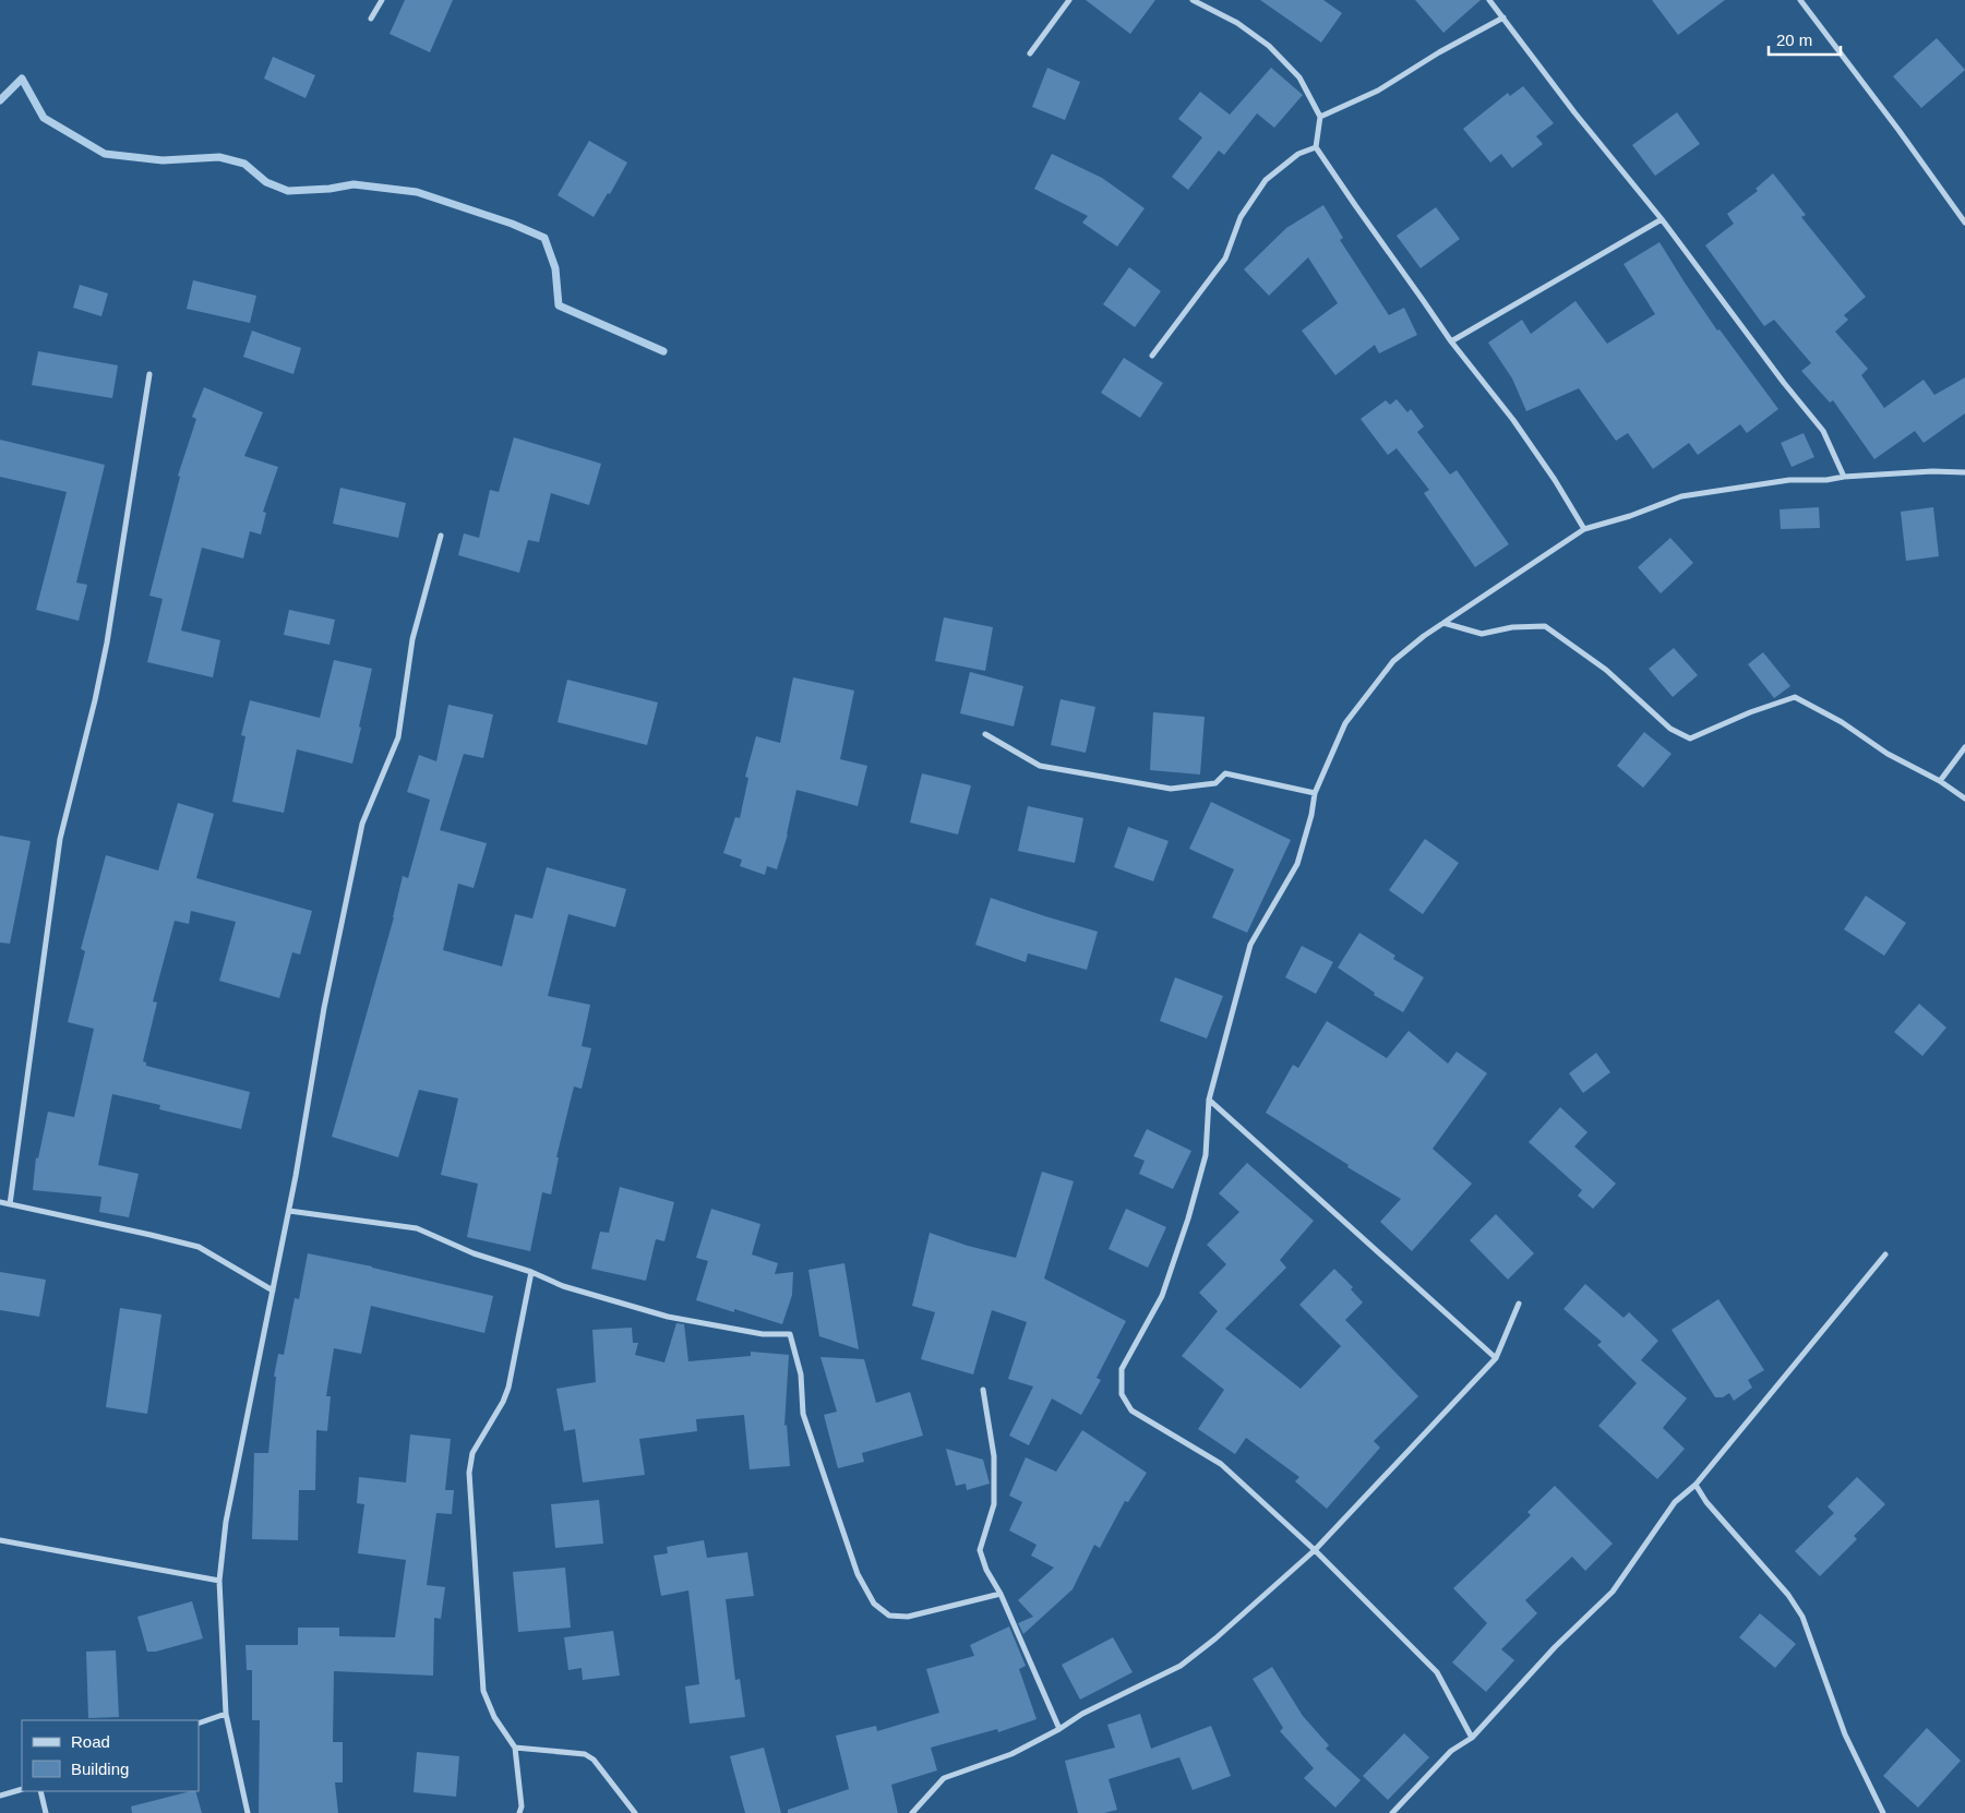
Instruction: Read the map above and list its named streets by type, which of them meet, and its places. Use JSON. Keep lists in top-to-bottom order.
{
  "legend": ["Road", "Building"],
  "scale_bar": "20 m"
}
